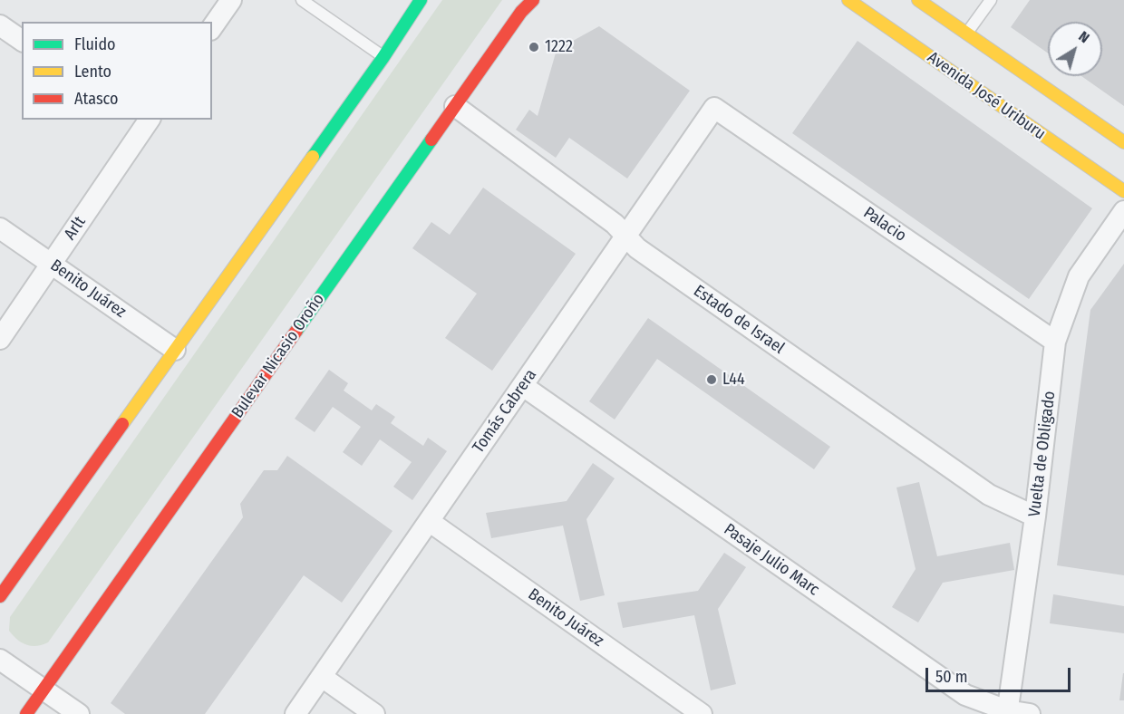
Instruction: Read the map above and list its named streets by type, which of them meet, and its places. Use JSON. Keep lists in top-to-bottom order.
{
  "streets": {
    "main road": ["Avenida José Uriburu", "Bulevar Nicasio Oroño"],
    "street": [
      "Palacio",
      "Arlt",
      "Benito Juárez",
      "Estado de Israel",
      "Tomás Cabrera",
      "Vuelta de Obligado",
      "Pasaje Julio Marc"
    ]
  },
  "crossings": [
    ["Palacio", "Tomás Cabrera"],
    ["Palacio", "Vuelta de Obligado"],
    ["Arlt", "Benito Juárez"],
    ["Benito Juárez", "Tomás Cabrera"],
    ["Estado de Israel", "Bulevar Nicasio Oroño"],
    ["Estado de Israel", "Tomás Cabrera"],
    ["Estado de Israel", "Vuelta de Obligado"],
    ["Tomás Cabrera", "Pasaje Julio Marc"],
    ["Vuelta de Obligado", "Pasaje Julio Marc"]
  ],
  "places": ["1222", "L44"],
  "legend": ["Fluido", "Lento", "Atasco"],
  "scale_bar": "50 m",
  "north": "top right"
}
